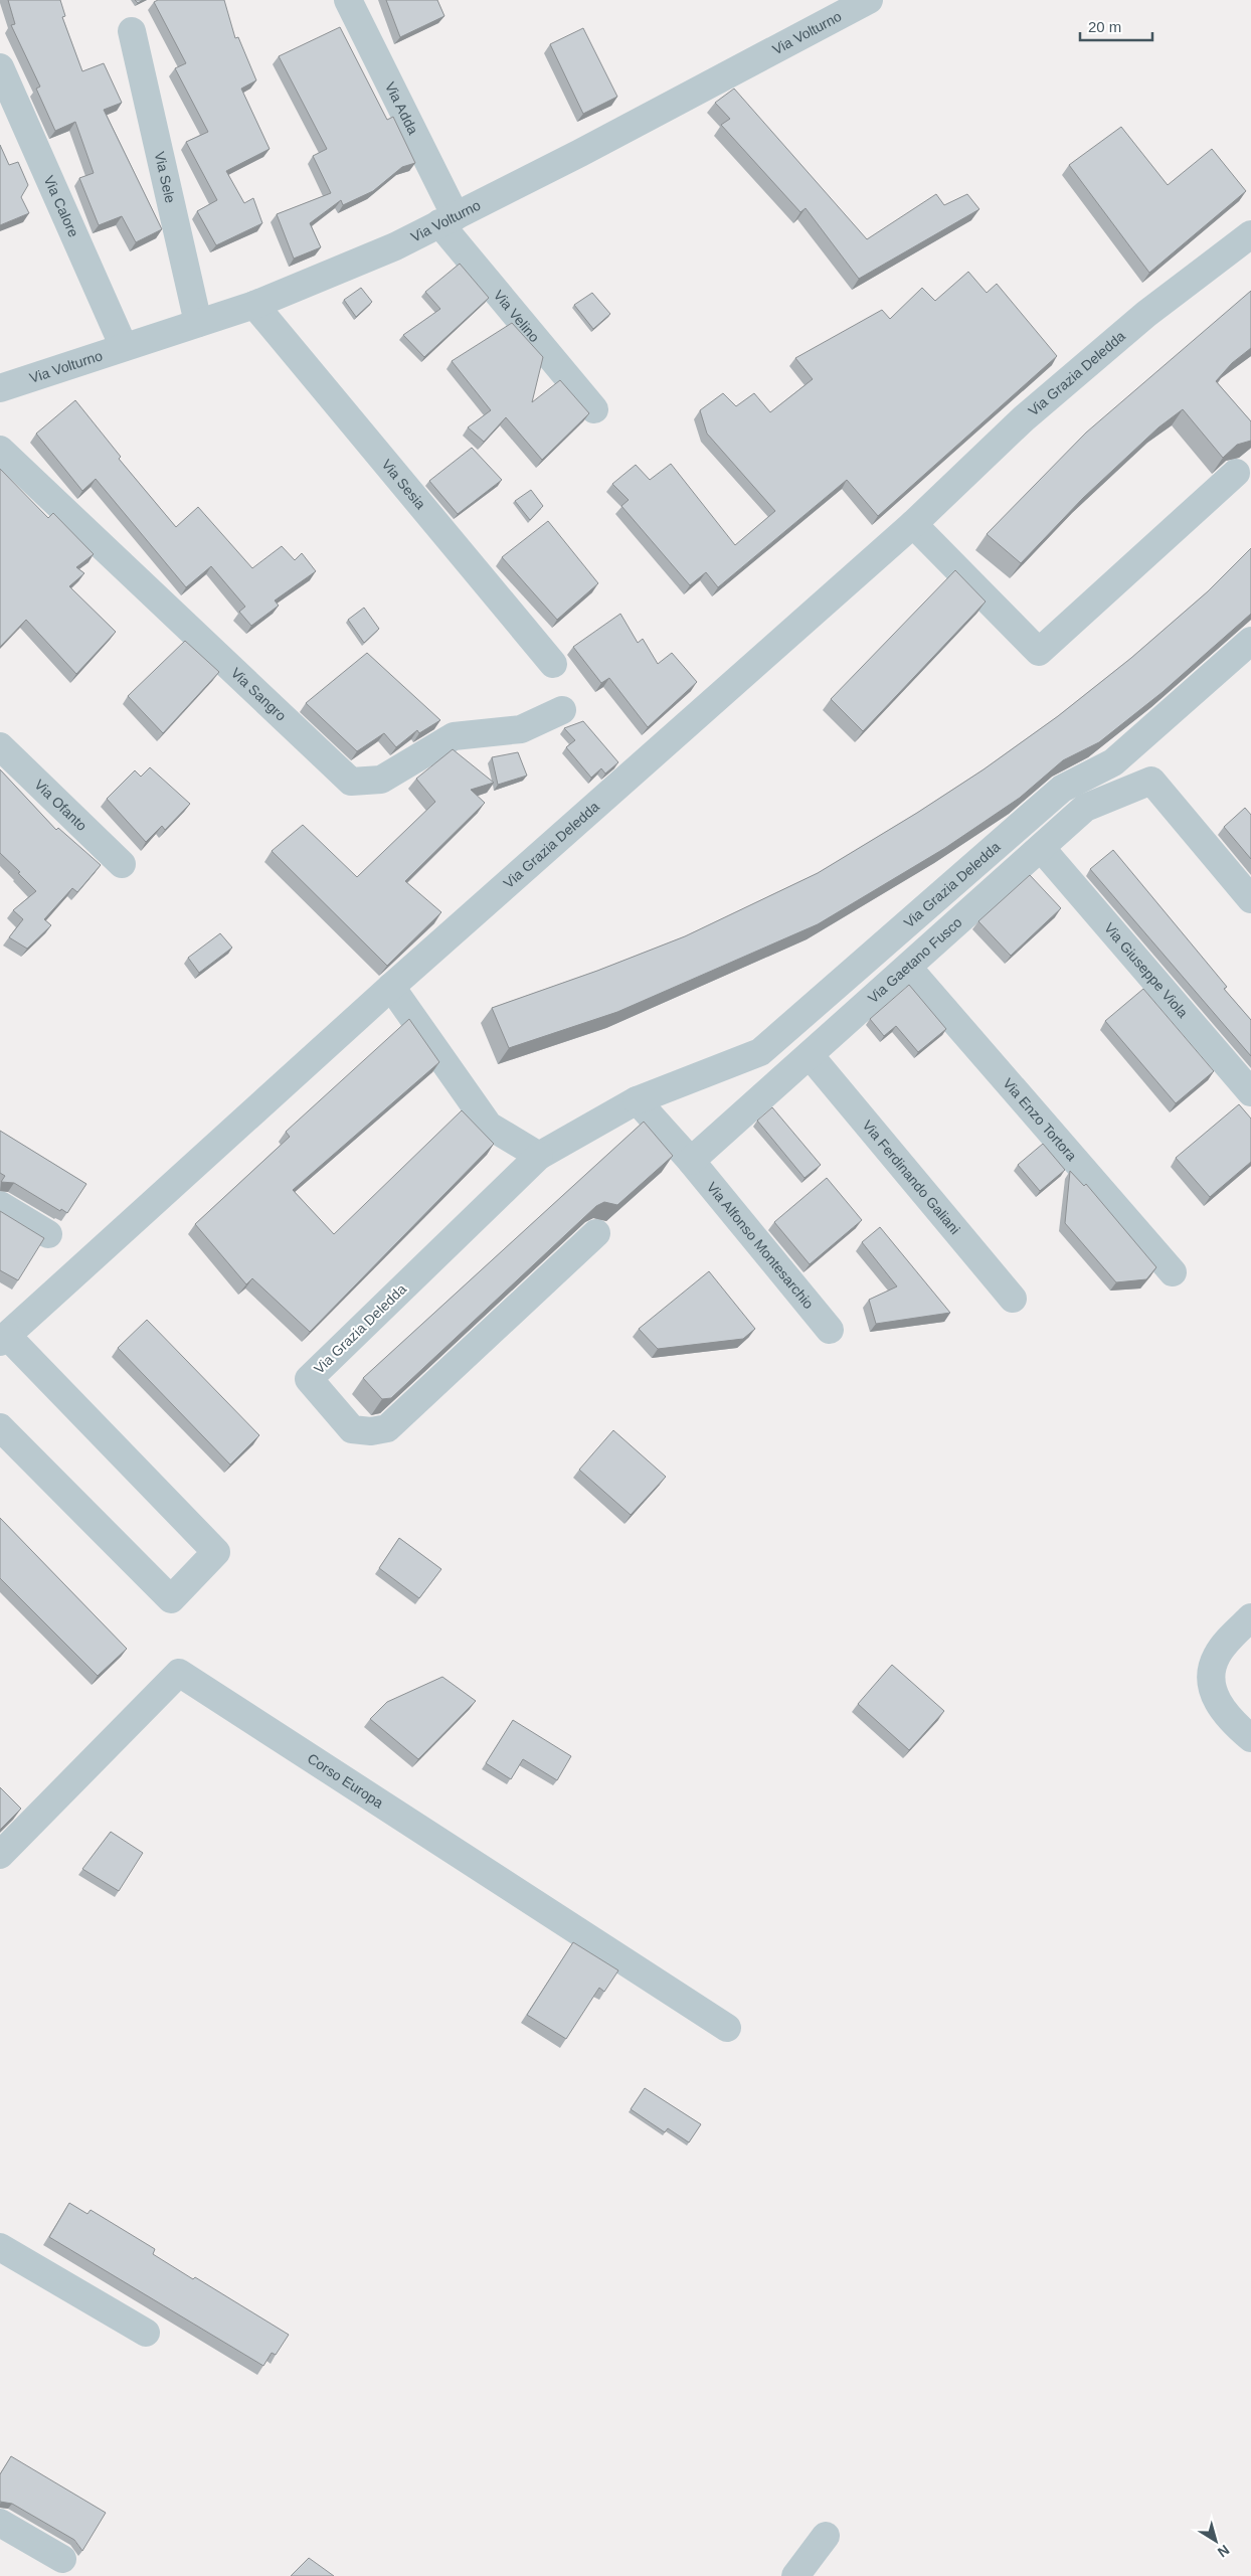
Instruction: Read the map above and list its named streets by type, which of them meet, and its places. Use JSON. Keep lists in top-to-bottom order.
{
  "streets": {
    "street": [
      "Via Volturno",
      "Via Adda",
      "Via Sele",
      "Via Calore",
      "Via Velino",
      "Via Grazia Deledda",
      "Via Sesia",
      "Via Sangro",
      "Via Ofanto",
      "Via Gaetano Fusco",
      "Via Giuseppe Viola",
      "Via Enzo Tortora",
      "Via Ferdinando Galiani",
      "Via Alfonso Montesarchio",
      "Corso Europa"
    ]
  },
  "crossings": [
    ["Via Volturno", "Via Adda"],
    ["Via Volturno", "Via Sele"],
    ["Via Volturno", "Via Calore"],
    ["Via Volturno", "Via Velino"],
    ["Via Volturno", "Via Sesia"],
    ["Via Adda", "Via Velino"],
    ["Via Gaetano Fusco", "Via Giuseppe Viola"],
    ["Via Gaetano Fusco", "Via Enzo Tortora"],
    ["Via Gaetano Fusco", "Via Ferdinando Galiani"],
    ["Via Gaetano Fusco", "Via Alfonso Montesarchio"]
  ],
  "scale_bar": "20 m",
  "north": "bottom right"
}
